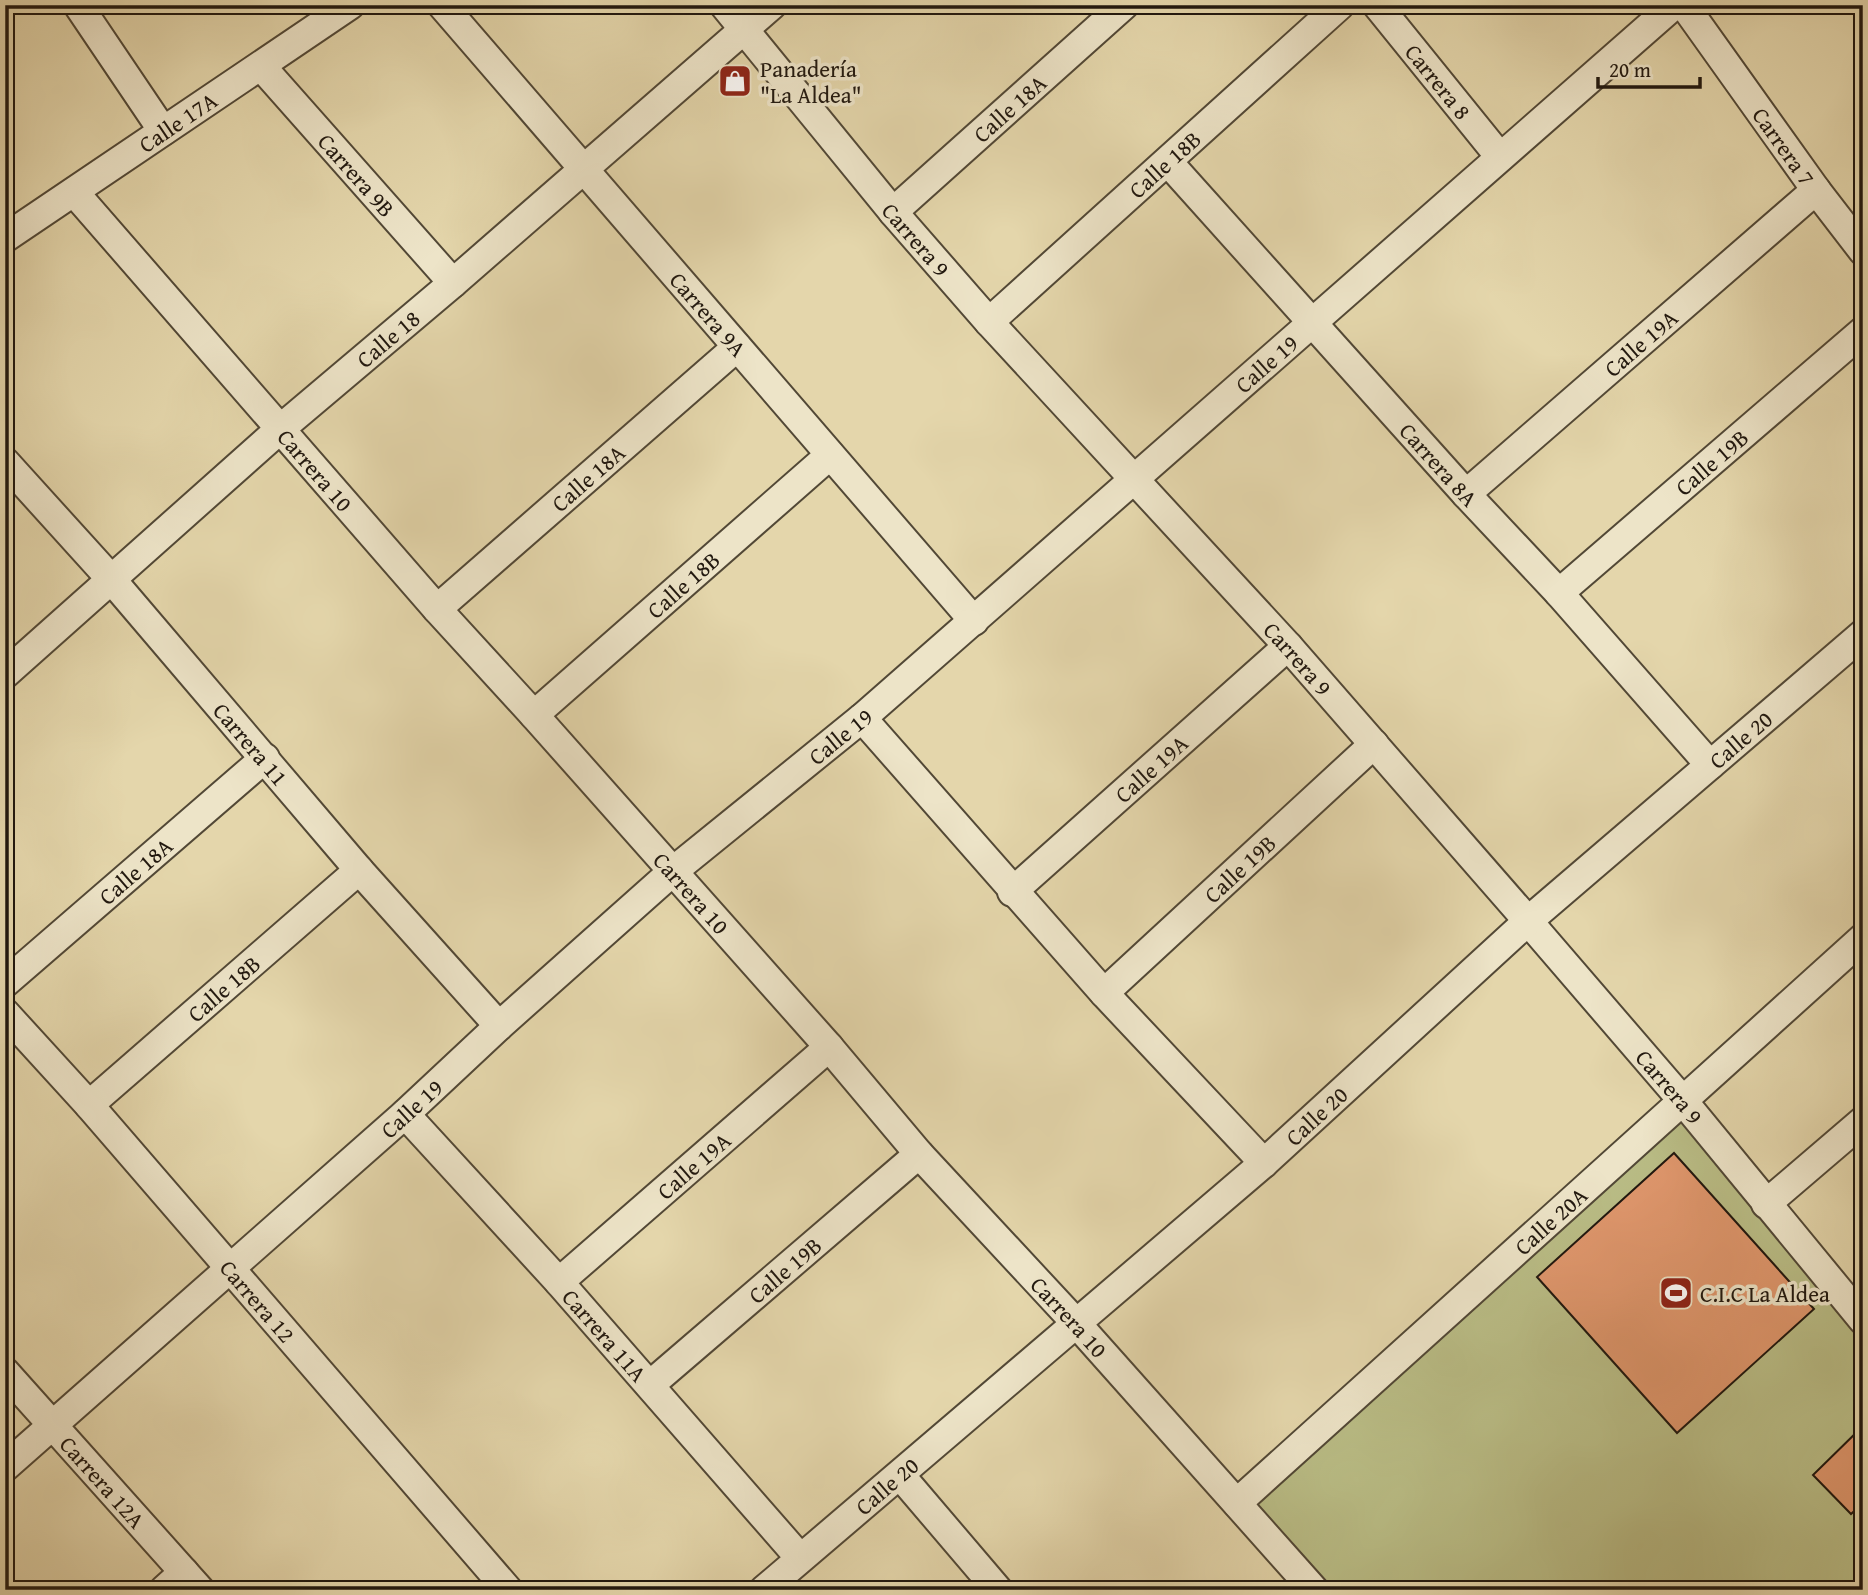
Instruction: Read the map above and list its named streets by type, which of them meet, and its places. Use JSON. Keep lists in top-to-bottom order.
{
  "streets": {
    "street": [
      "Carrera 8",
      "Calle 18A",
      "Calle 17A",
      "Carrera 7",
      "Calle 18B",
      "Carrera 9B",
      "Carrera 9",
      "Carrera 9A",
      "Calle 18",
      "Calle 19A",
      "Calle 19",
      "Calle 19B",
      "Carrera 8A",
      "Carrera 10",
      "Calle 20",
      "Carrera 11",
      "Calle 20A",
      "Carrera 12",
      "Carrera 11A",
      "Carrera 12A"
    ]
  },
  "crossings": [
    ["Carrera 8", "Calle 19"],
    ["Calle 18A", "Carrera 9"],
    ["Calle 18A", "Carrera 9A"],
    ["Calle 18A", "Carrera 10"],
    ["Calle 18A", "Carrera 11"],
    ["Calle 17A", "Carrera 9B"],
    ["Calle 17A", "Carrera 10"],
    ["Carrera 7", "Calle 19A"],
    ["Calle 18B", "Carrera 9"],
    ["Calle 18B", "Carrera 9A"],
    ["Calle 18B", "Carrera 8A"],
    ["Calle 18B", "Carrera 10"],
    ["Calle 18B", "Carrera 11"],
    ["Calle 18B", "Carrera 12"],
    ["Carrera 9B", "Calle 18"],
    ["Carrera 9", "Calle 18"],
    ["Carrera 9", "Calle 19A"],
    ["Carrera 9", "Calle 19"],
    ["Carrera 9", "Calle 19B"],
    ["Carrera 9", "Calle 20"],
    ["Carrera 9", "Calle 20A"],
    ["Carrera 9A", "Calle 18"],
    ["Carrera 9A", "Calle 19"],
    ["Calle 18", "Carrera 10"],
    ["Calle 18", "Carrera 11"],
    ["Calle 19A", "Carrera 8A"],
    ["Calle 19A", "Carrera 10"],
    ["Calle 19A", "Carrera 11A"],
    ["Calle 19", "Carrera 8A"],
    ["Calle 19", "Carrera 10"],
    ["Calle 19", "Carrera 11"],
    ["Calle 19", "Carrera 12"],
    ["Calle 19", "Carrera 11A"],
    ["Calle 19", "Carrera 12A"],
    ["Calle 19B", "Carrera 8A"],
    ["Calle 19B", "Carrera 10"],
    ["Calle 19B", "Carrera 11A"],
    ["Carrera 8A", "Calle 20"],
    ["Carrera 10", "Calle 20"],
    ["Carrera 10", "Calle 20A"],
    ["Calle 20", "Carrera 11A"]
  ],
  "places": {
    "shop": ["Panadería \"La Aldea\""],
    "sports": ["C.I.C La Aldea"]
  },
  "scale_bar": "20 m"
}
